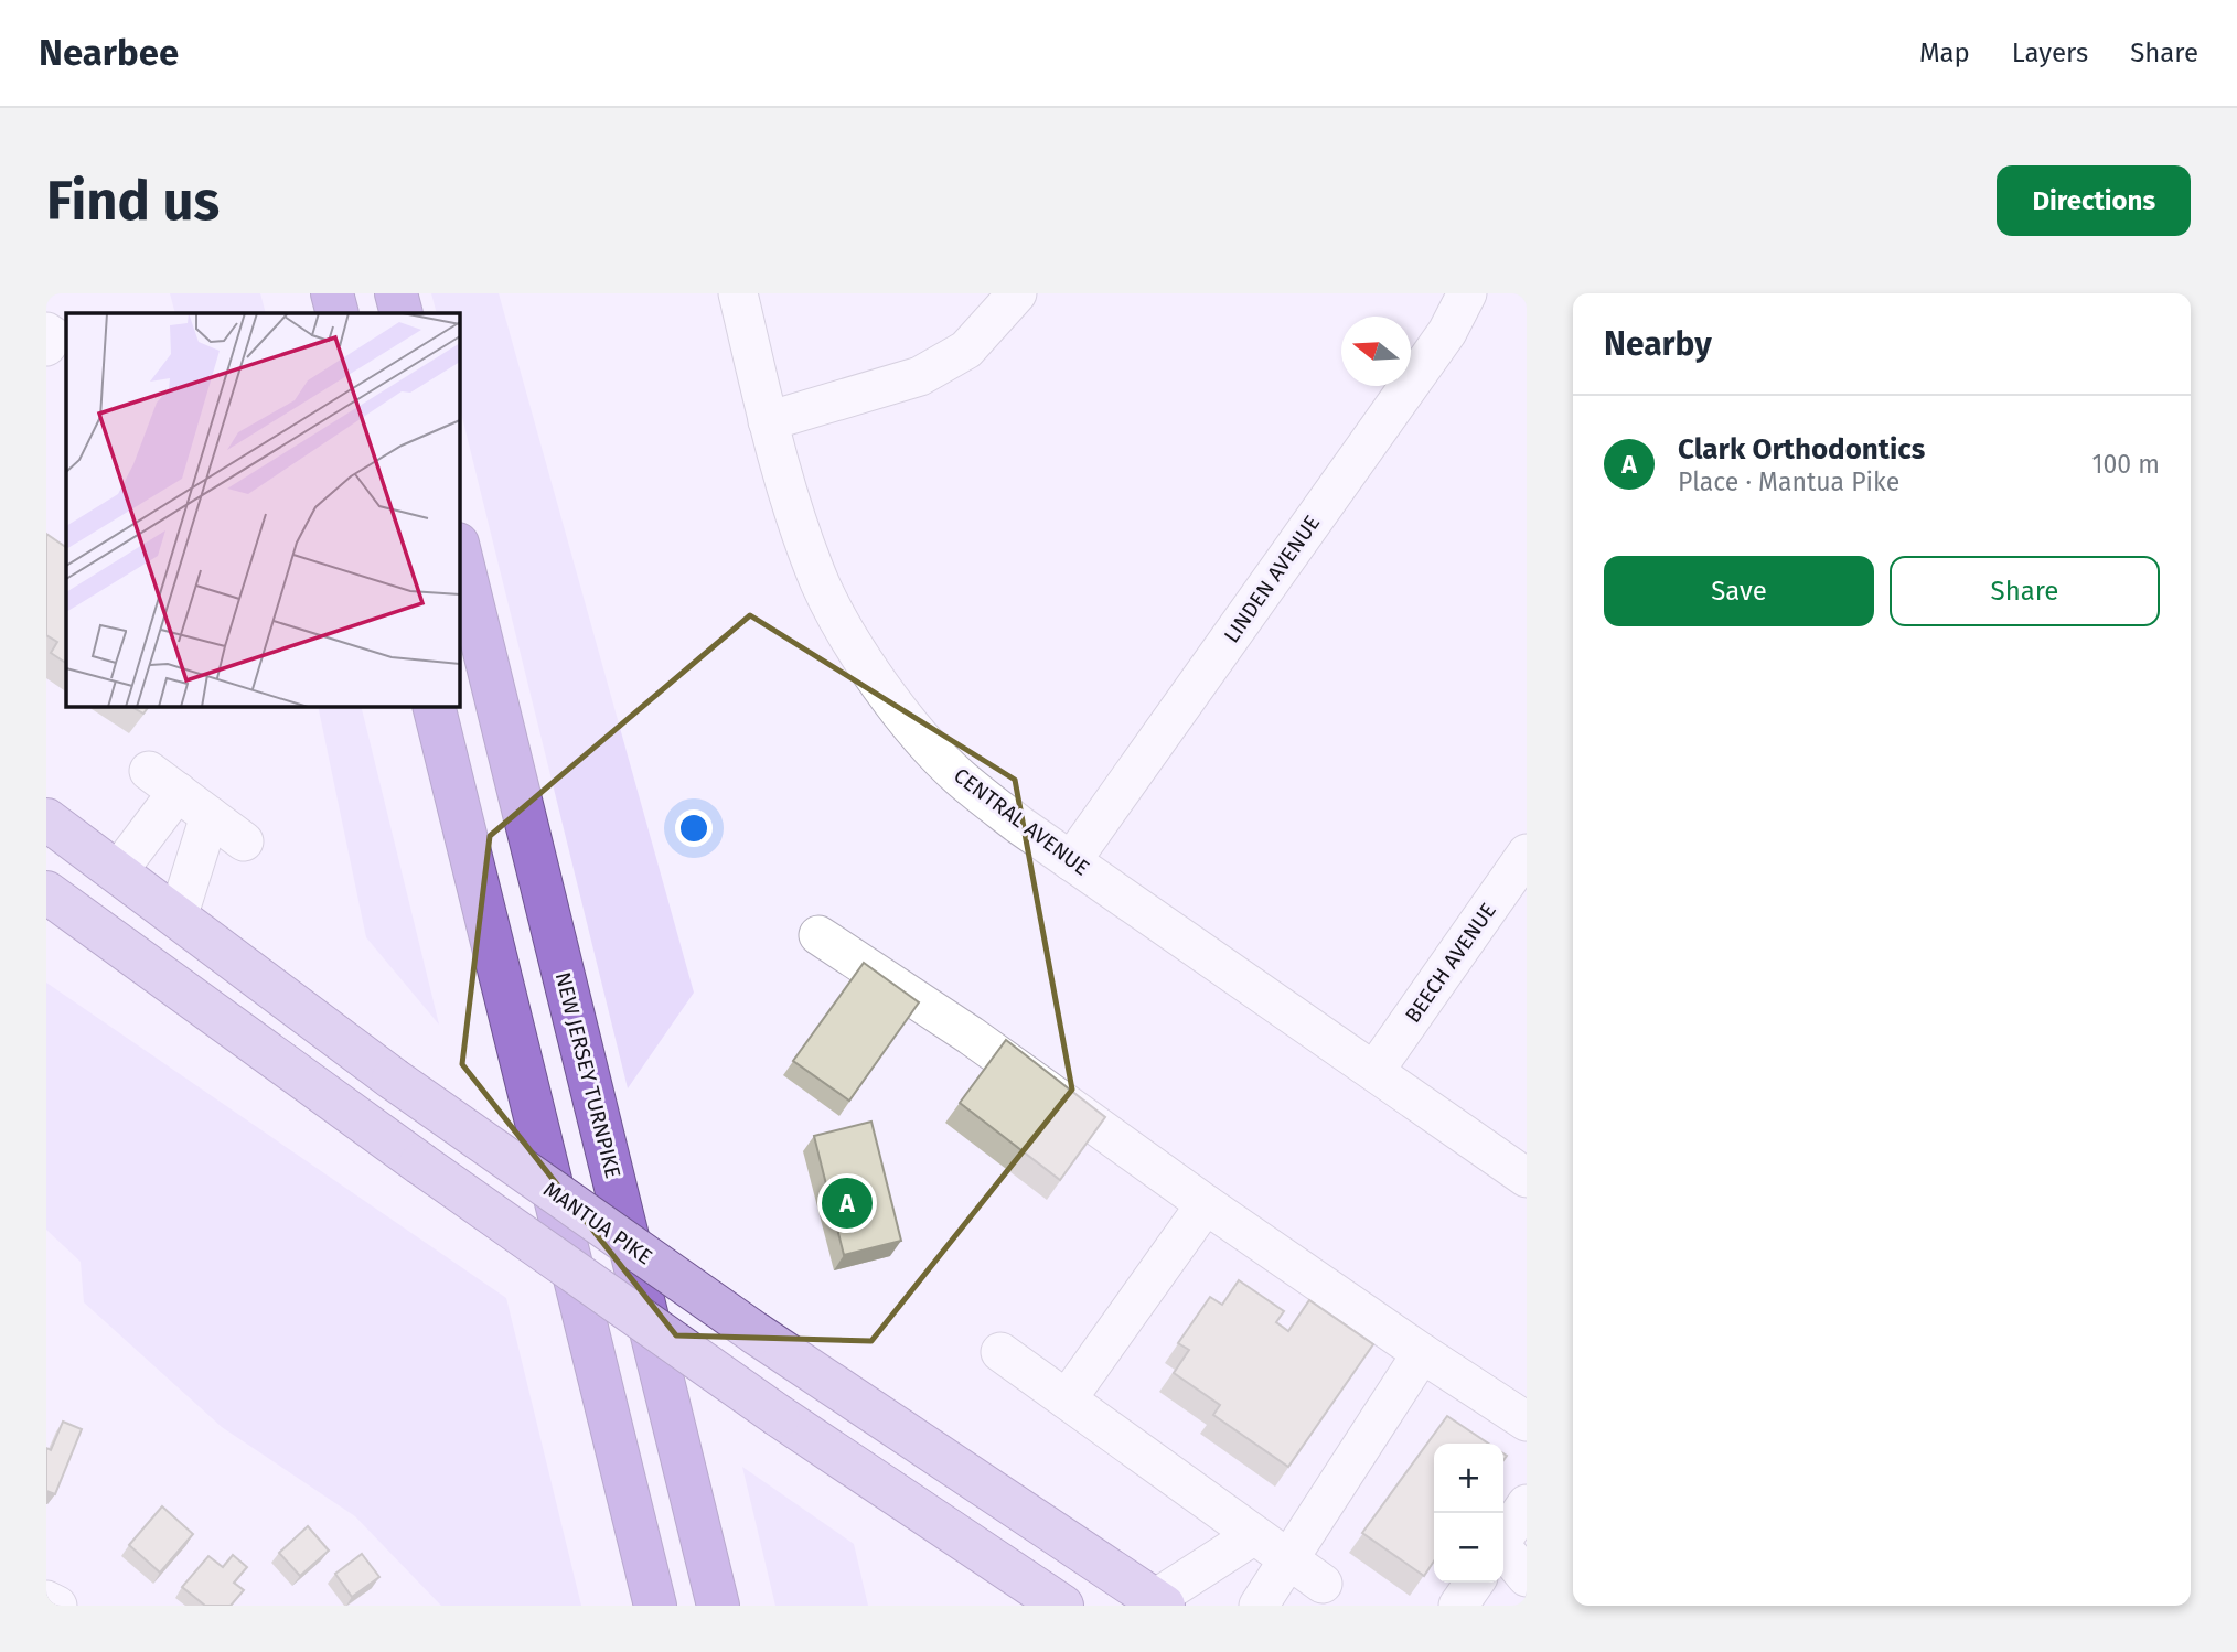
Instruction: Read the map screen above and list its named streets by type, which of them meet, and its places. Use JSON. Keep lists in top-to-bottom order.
{
  "streets": {
    "highway": ["NEW JERSEY TURNPIKE"],
    "main road": ["MANTUA PIKE"],
    "street": ["LINDEN AVENUE", "CENTRAL AVENUE", "BEECH AVENUE"]
  },
  "crossings": [
    ["LINDEN AVENUE", "CENTRAL AVENUE"],
    ["CENTRAL AVENUE", "BEECH AVENUE"]
  ],
  "north": "left",
  "page": {
    "header": "Nearbee",
    "nav": ["Map", "Layers", "Share"],
    "buttons": [
      "Directions",
      ["Save", "Share"]
    ],
    "title": "Find us",
    "heading": "Nearby",
    "list": [
      {
        "mark": "A",
        "name": "Clark Orthodontics",
        "note": "Place · Mantua Pike",
        "value": "100 m"
      }
    ],
    "pins": "A",
    "map_buttons": ["+", "−"]
  }
}
